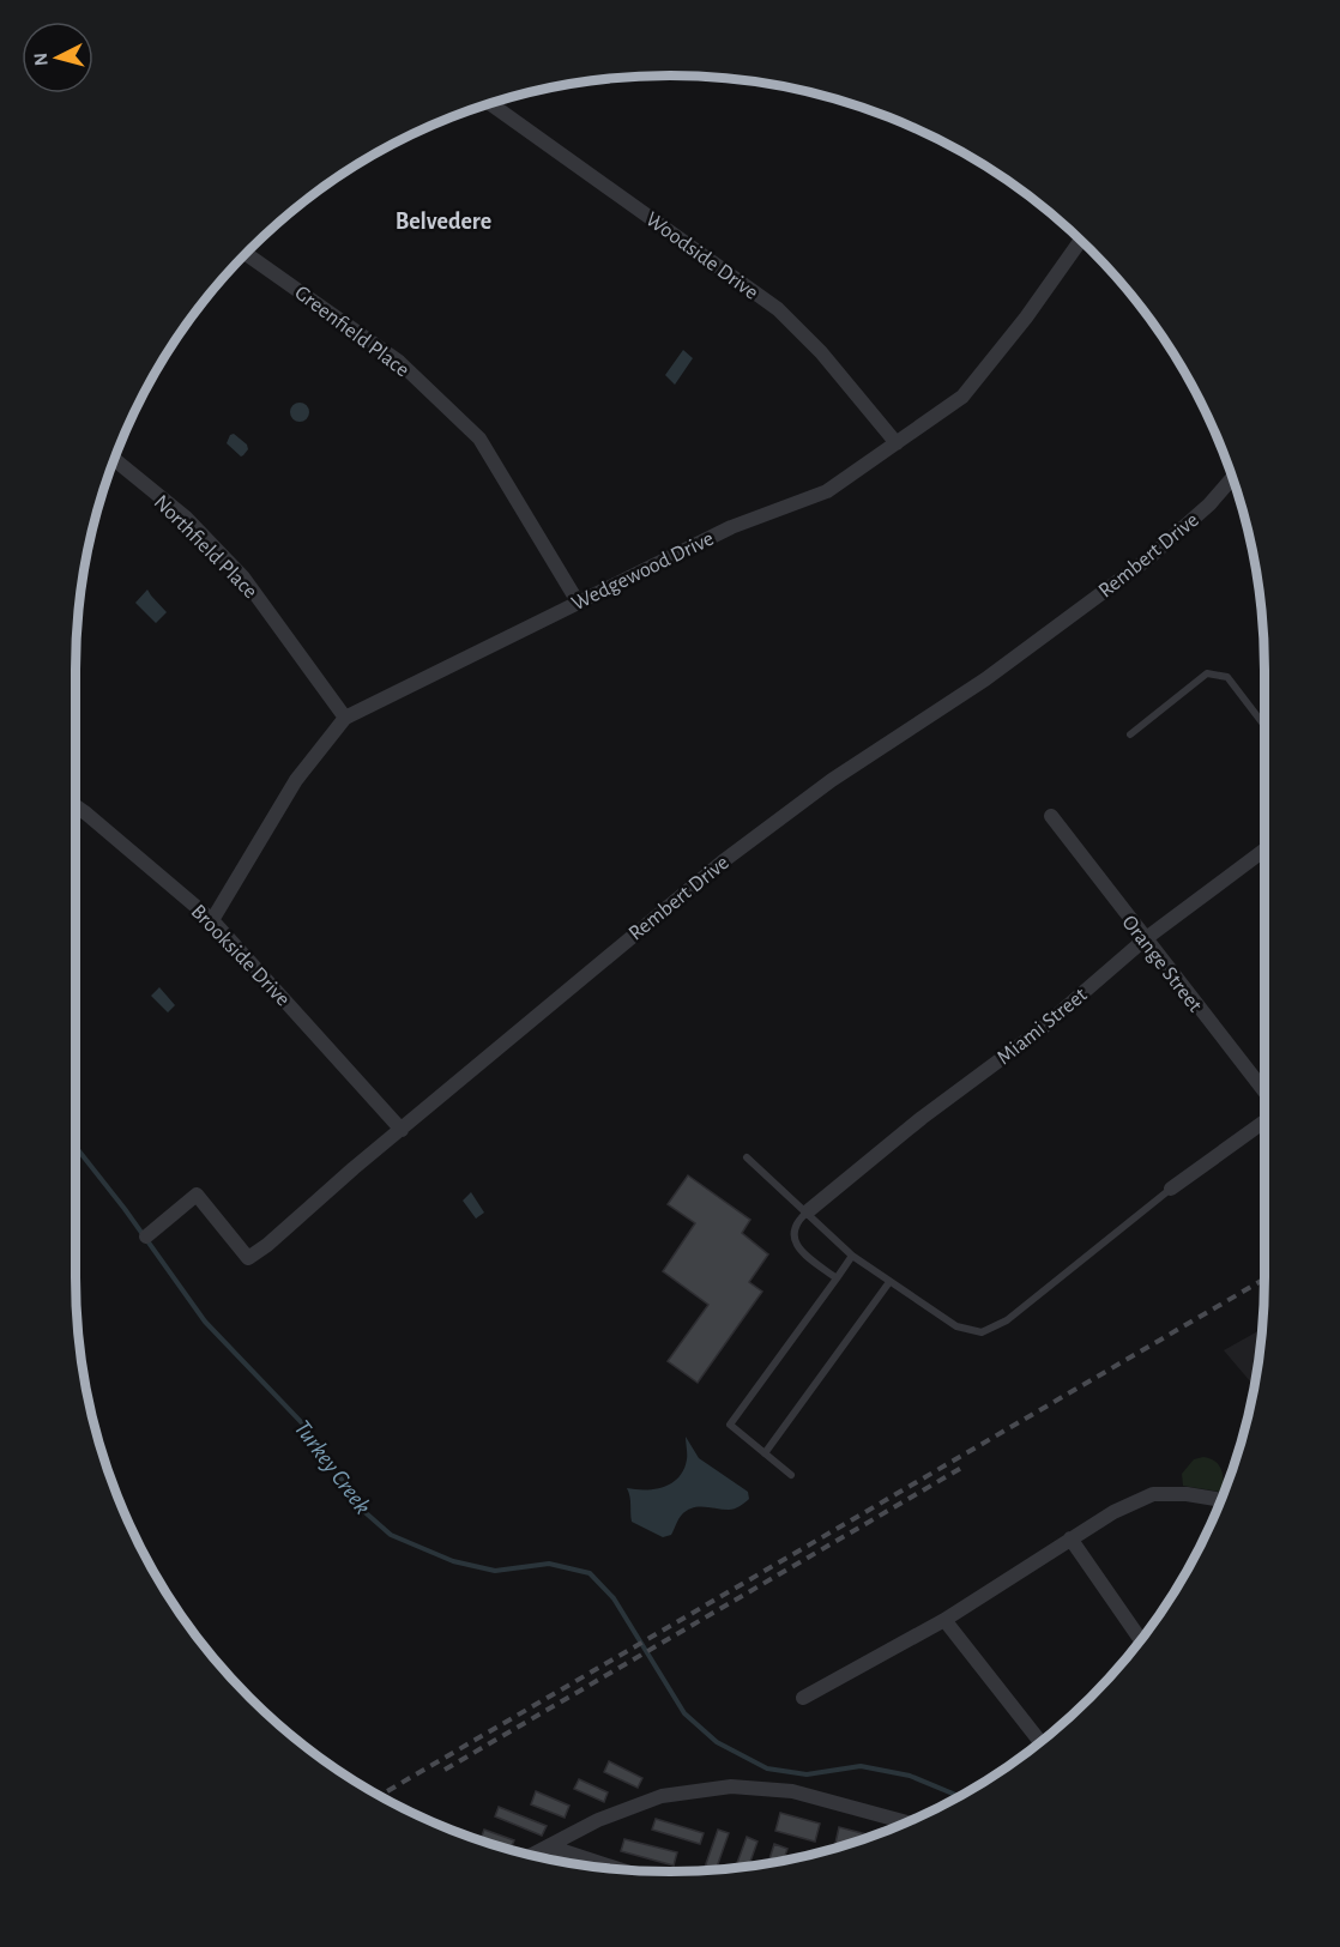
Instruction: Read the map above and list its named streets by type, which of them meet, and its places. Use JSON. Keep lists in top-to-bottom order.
{
  "streets": {
    "street": [
      "Woodside Drive",
      "Greenfield Place",
      "Northfield Place",
      "Rembert Drive",
      "Wedgewood Drive",
      "Brookside Drive",
      "Orange Street",
      "Miami Street"
    ]
  },
  "crossings": [
    ["Woodside Drive", "Wedgewood Drive"],
    ["Greenfield Place", "Wedgewood Drive"],
    ["Northfield Place", "Wedgewood Drive"],
    ["Rembert Drive", "Brookside Drive"],
    ["Wedgewood Drive", "Brookside Drive"],
    ["Orange Street", "Miami Street"]
  ],
  "districts": ["Belvedere"],
  "water": ["Turkey Creek"],
  "north": "left"
}
